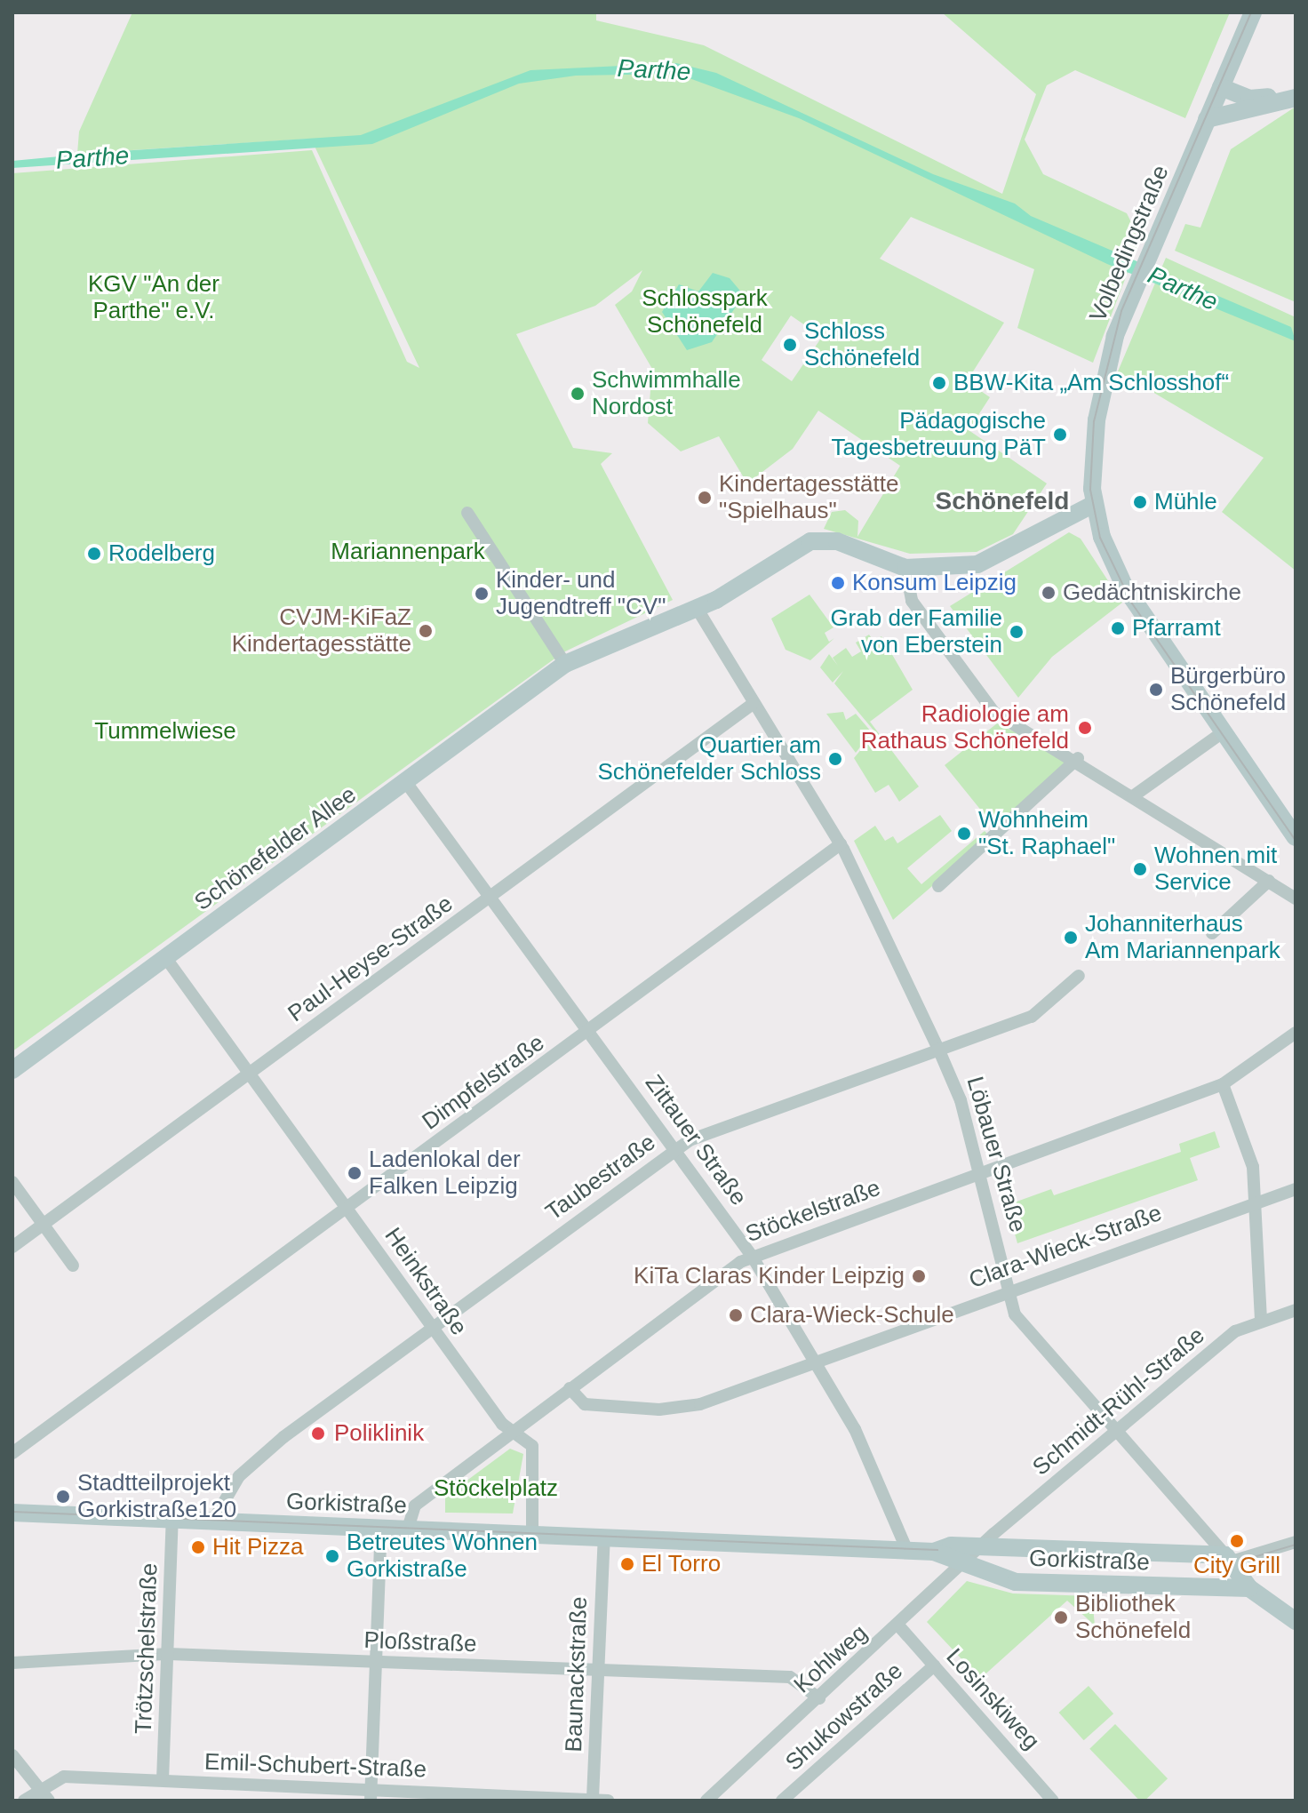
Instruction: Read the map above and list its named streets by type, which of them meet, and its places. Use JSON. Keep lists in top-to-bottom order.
{
  "streets": {
    "main road": [
      "Volbedingstraße",
      "Schönefelder Allee",
      "Löbauer Straße",
      "Gorkistraße"
    ],
    "street": [
      "Paul-Heyse-Straße",
      "Dimpfelstraße",
      "Zittauer Straße",
      "Taubestraße",
      "Stöckelstraße",
      "Clara-Wieck-Straße",
      "Heinkstraße",
      "Schmidt-Rühl-Straße",
      "Ploßstraße",
      "Trötzschelstraße",
      "Kohlweg",
      "Baunackstraße",
      "Losinskiweg",
      "Shukowstraße",
      "Emil-Schubert-Straße"
    ]
  },
  "crossings": [
    ["Schönefelder Allee", "Zittauer Straße"],
    ["Schönefelder Allee", "Löbauer Straße"],
    ["Schönefelder Allee", "Heinkstraße"],
    ["Paul-Heyse-Straße", "Zittauer Straße"],
    ["Paul-Heyse-Straße", "Löbauer Straße"],
    ["Paul-Heyse-Straße", "Heinkstraße"],
    ["Dimpfelstraße", "Zittauer Straße"],
    ["Dimpfelstraße", "Löbauer Straße"],
    ["Dimpfelstraße", "Heinkstraße"],
    ["Zittauer Straße", "Taubestraße"],
    ["Zittauer Straße", "Stöckelstraße"],
    ["Zittauer Straße", "Clara-Wieck-Straße"],
    ["Zittauer Straße", "Gorkistraße"],
    ["Löbauer Straße", "Taubestraße"],
    ["Löbauer Straße", "Stöckelstraße"],
    ["Löbauer Straße", "Clara-Wieck-Straße"],
    ["Löbauer Straße", "Schmidt-Rühl-Straße"],
    ["Löbauer Straße", "Gorkistraße"],
    ["Taubestraße", "Heinkstraße"],
    ["Taubestraße", "Gorkistraße"],
    ["Stöckelstraße", "Clara-Wieck-Straße"],
    ["Stöckelstraße", "Heinkstraße"],
    ["Stöckelstraße", "Gorkistraße"],
    ["Heinkstraße", "Gorkistraße"],
    ["Schmidt-Rühl-Straße", "Gorkistraße"],
    ["Schmidt-Rühl-Straße", "Kohlweg"],
    ["Gorkistraße", "Trötzschelstraße"],
    ["Gorkistraße", "Kohlweg"],
    ["Gorkistraße", "Baunackstraße"],
    ["Ploßstraße", "Trötzschelstraße"],
    ["Ploßstraße", "Kohlweg"],
    ["Ploßstraße", "Baunackstraße"],
    ["Trötzschelstraße", "Emil-Schubert-Straße"],
    ["Kohlweg", "Losinskiweg"],
    ["Baunackstraße", "Emil-Schubert-Straße"],
    ["Losinskiweg", "Shukowstraße"]
  ],
  "districts": ["Schönefeld"],
  "water": ["Parthe"],
  "parks": [
    "KGV \"An der Parthe\" e.V.",
    "Schlosspark Schönefeld",
    "Mariannenpark",
    "Tummelwiese",
    "Stöckelplatz"
  ],
  "places": [
    "Schloss Schönefeld",
    "BBW-Kita „Am Schlosshof“",
    "Schwimmhalle Nordost",
    "Pädagogische Tagesbetreuung PäT",
    "Kindertagesstätte \"Spielhaus\"",
    "Mühle",
    "Rodelberg",
    "Konsum Leipzig",
    "Gedächtniskirche",
    "Kinder- und Jugendtreff \"CV\"",
    "Pfarramt",
    "CVJM-KiFaZ Kindertagesstätte",
    "Grab der Familie von Eberstein",
    "Bürgerbüro Schönefeld",
    "Radiologie am Rathaus Schönefeld",
    "Quartier am Schönefelder Schloss",
    "Wohnheim \"St. Raphael\"",
    "Wohnen mit Service",
    "Johanniterhaus Am Mariannenpark",
    "Ladenlokal der Falken Leipzig",
    "KiTa Claras Kinder Leipzig",
    "Clara-Wieck-Schule",
    "Poliklinik",
    "Stadtteilprojekt Gorkistraße120",
    "City Grill",
    "Hit Pizza",
    "Betreutes Wohnen Gorkistraße",
    "El Torro",
    "Bibliothek Schönefeld"
  ]
}
